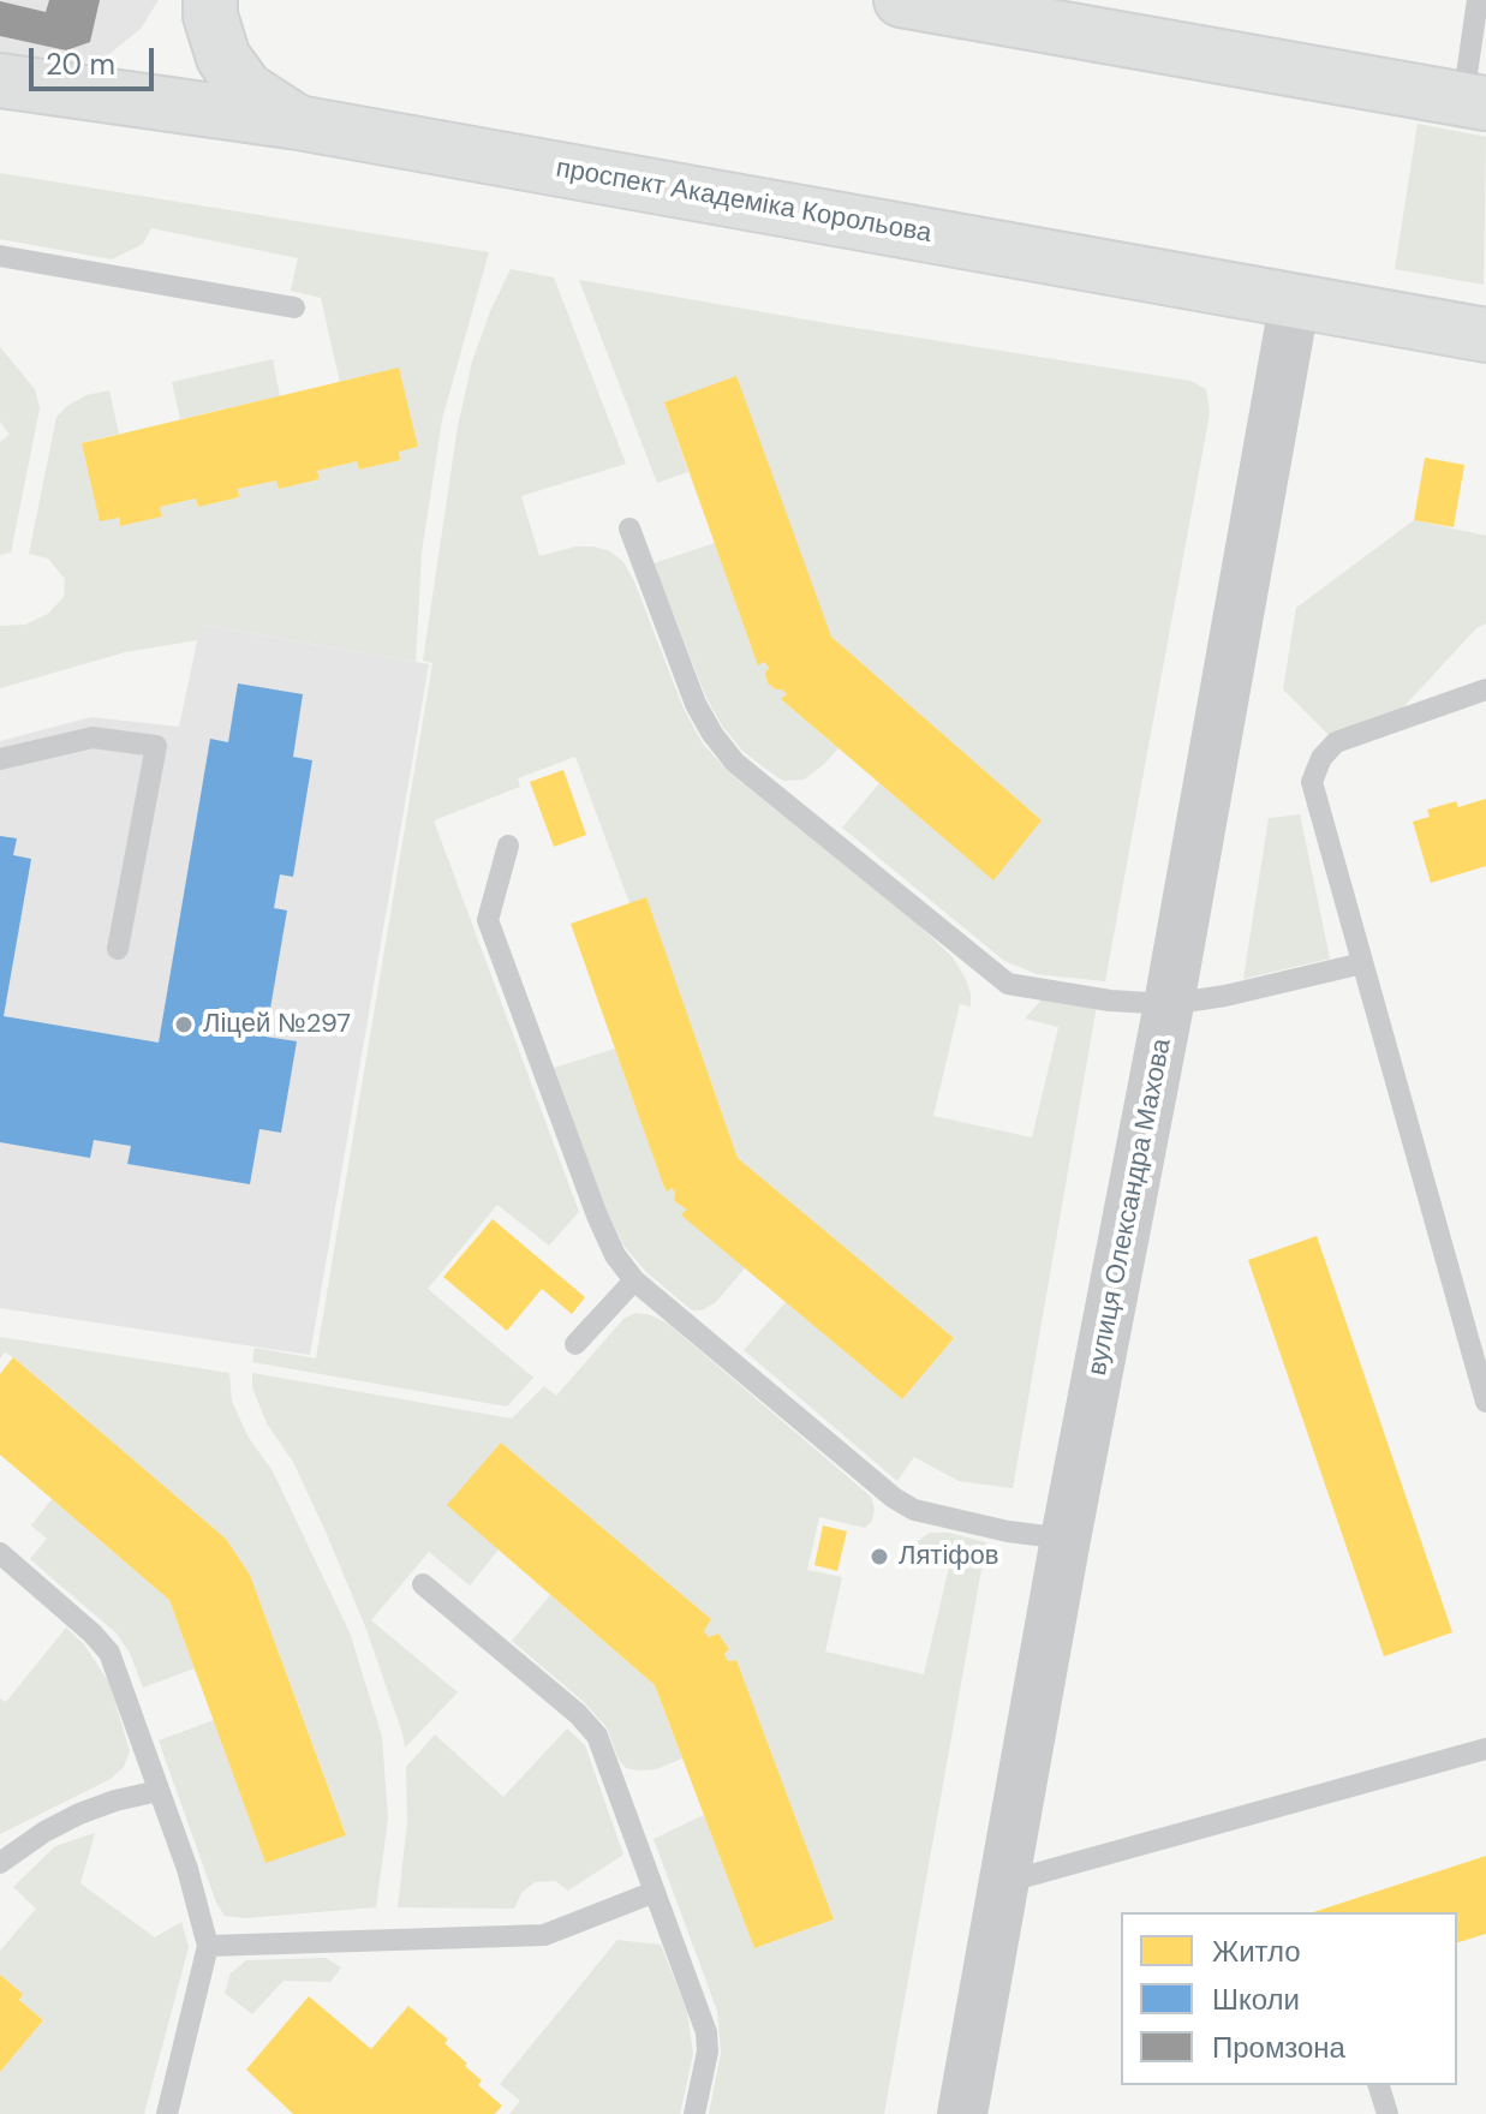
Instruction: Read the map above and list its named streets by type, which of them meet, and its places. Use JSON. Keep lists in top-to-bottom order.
{
  "streets": {
    "main road": ["проспект Академіка Корольова"],
    "street": ["вулиця Олександра Махова"]
  },
  "crossings": [
    ["проспект Академіка Корольова", "вулиця Олександра Махова"]
  ],
  "places": ["Ліцей №297", "Лятіфов"],
  "legend": ["Житло", "Школи", "Промзона"],
  "scale_bar": "20 m"
}
